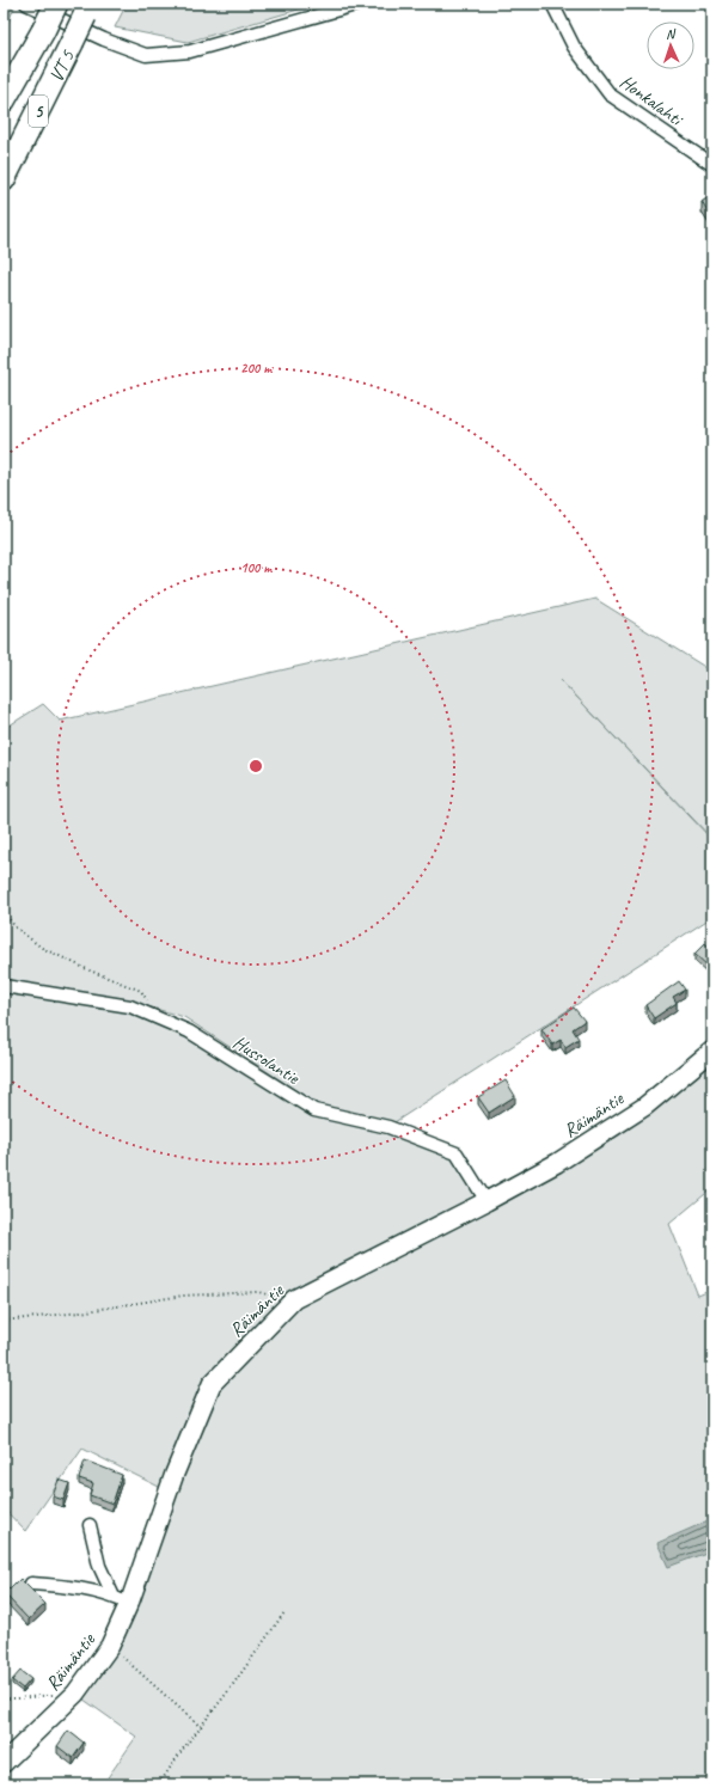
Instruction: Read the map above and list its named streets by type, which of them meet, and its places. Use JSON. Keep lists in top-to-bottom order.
{
  "streets": {
    "highway": ["VT 5", "5"],
    "street": ["Honkalahti", "Hussolantie", "Räimäntie"]
  },
  "crossings": [
    ["Hussolantie", "Räimäntie"]
  ],
  "north": "top",
  "rings": ["200 m", "100 m"]
}
